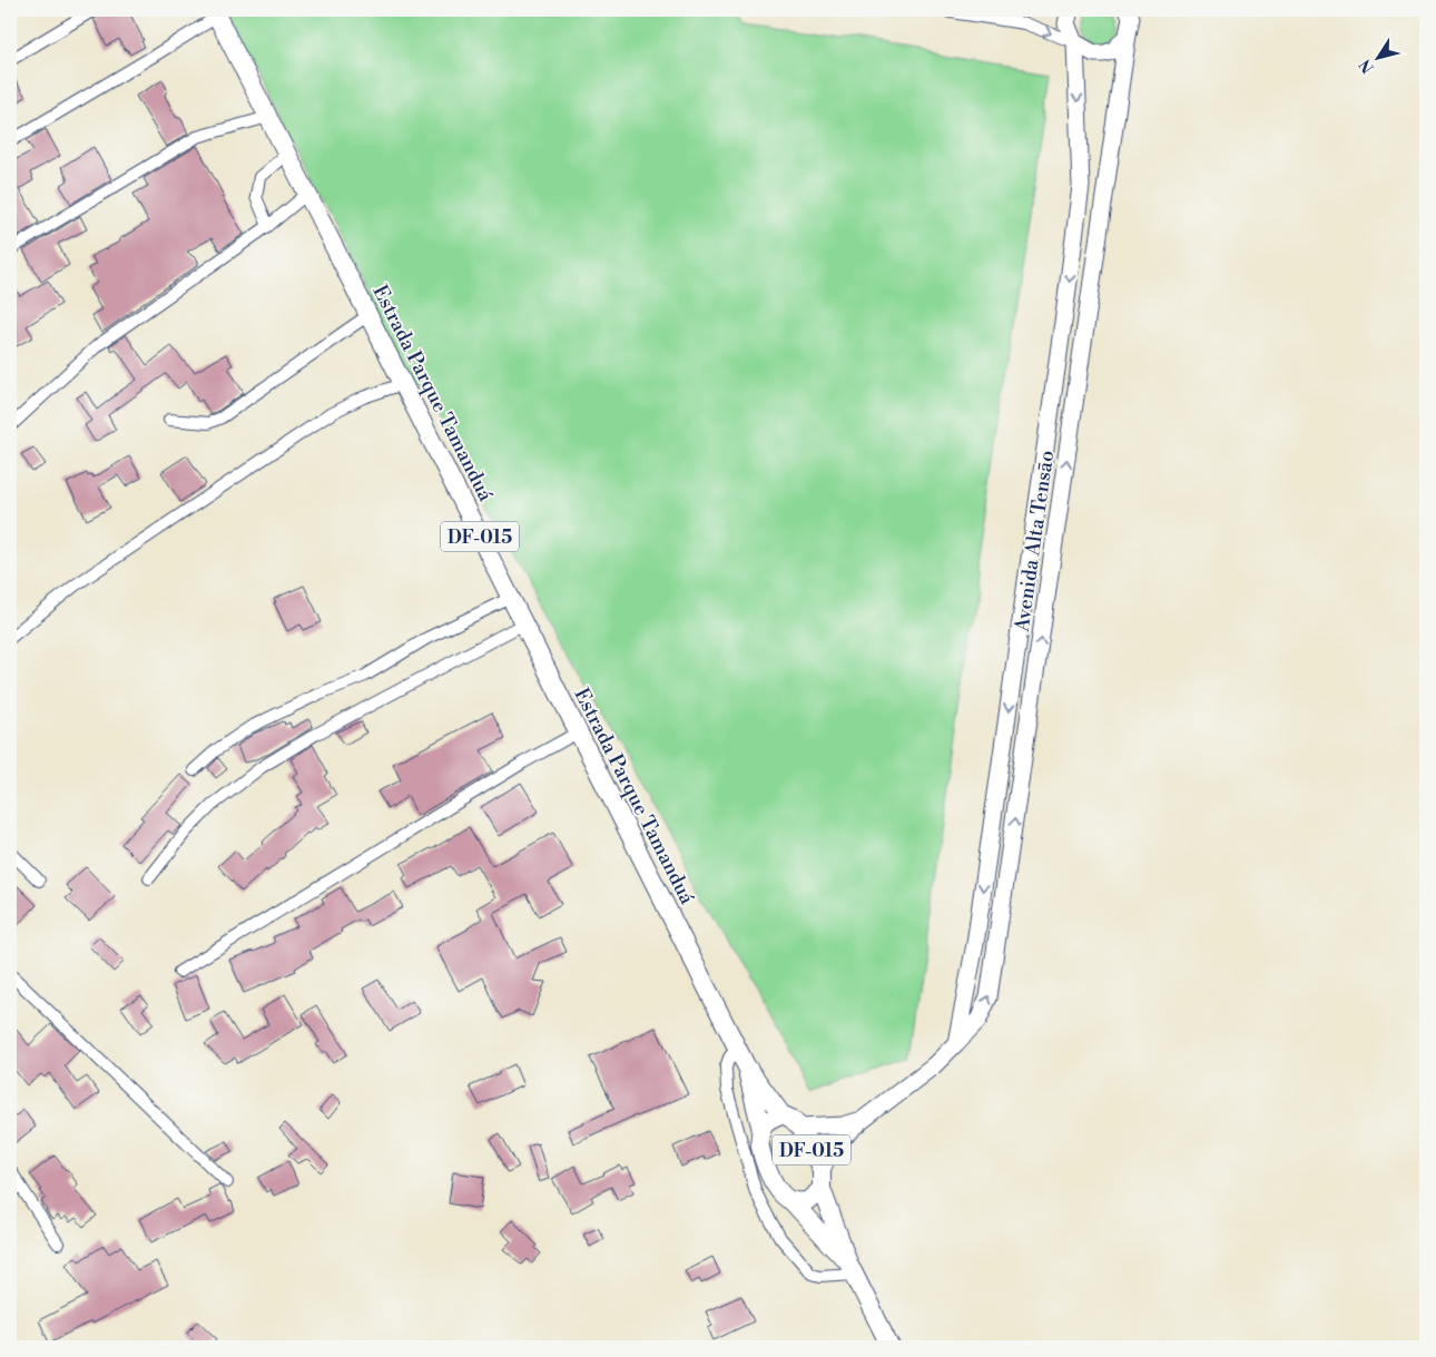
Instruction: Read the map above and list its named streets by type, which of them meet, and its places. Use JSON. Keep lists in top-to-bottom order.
{
  "streets": {
    "main road": ["Estrada Parque Tamanduá", "DF-015"],
    "street": ["Avenida Alta Tensāo"]
  },
  "crossings": [
    ["Estrada Parque Tamanduá", "DF-015"],
    ["DF-015", "Avenida Alta Tensāo"]
  ],
  "north": "bottom left"
}
